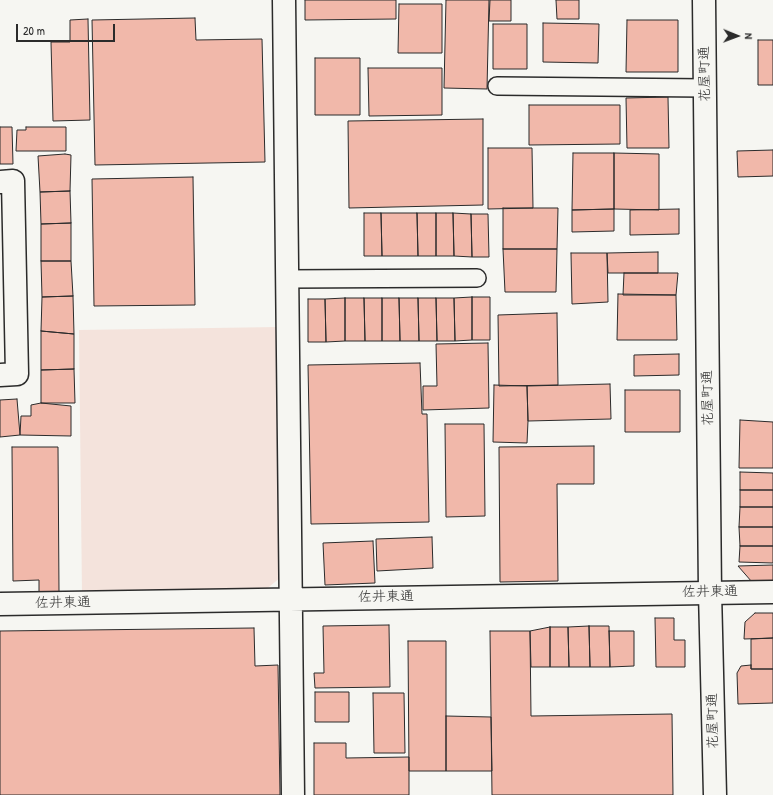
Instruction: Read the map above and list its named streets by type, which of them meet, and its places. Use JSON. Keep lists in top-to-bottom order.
{
  "streets": {
    "street": ["花屋町通", "佐井東通"]
  },
  "crossings": [
    ["花屋町通", "佐井東通"]
  ],
  "scale_bar": "20 m",
  "north": "right"
}
